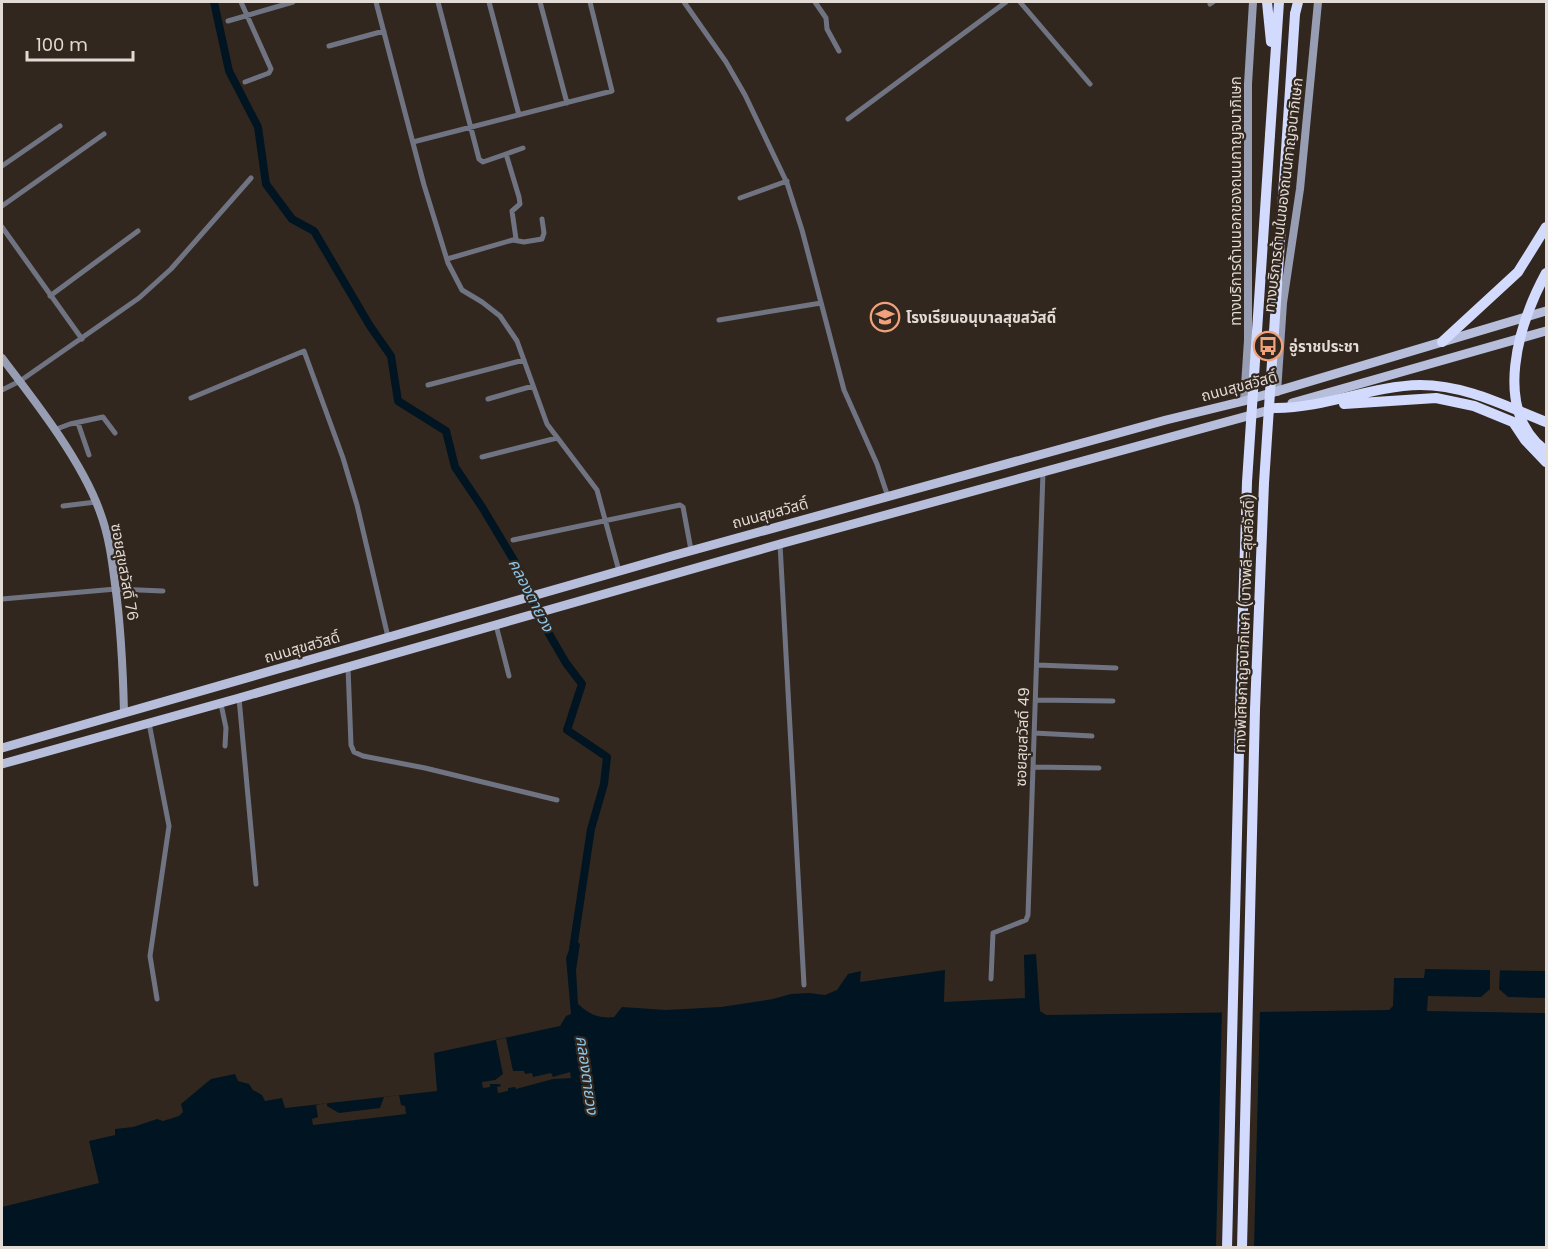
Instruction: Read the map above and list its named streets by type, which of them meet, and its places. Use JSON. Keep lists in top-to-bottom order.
{
  "streets": {
    "highway": ["ทางพิเศษกาญจนาภิเษก (บางพลี-สุขสวัสดิ์)"],
    "main road": [
      "ทางบริการด้านในของถนนกาญจนาภิเษก",
      "ทางบริการด้านนอกของถนนกาญจนาภิเษก",
      "ถนนสุขสวัสดิ์",
      "ซอยสุขสวัสดิ์ 76"
    ],
    "street": ["ซอยสุขสวัสดิ์ 49"]
  },
  "crossings": [
    ["ทางบริการด้านในของถนนกาญจนาภิเษก", "ถนนสุขสวัสดิ์"],
    ["ทางบริการด้านนอกของถนนกาญจนาภิเษก", "ถนนสุขสวัสดิ์"],
    ["ถนนสุขสวัสดิ์", "ซอยสุขสวัสดิ์ 76"],
    ["ถนนสุขสวัสดิ์", "ซอยสุขสวัสดิ์ 49"]
  ],
  "water": ["คลองตายวง"],
  "places": {
    "school or university": ["โรงเรียนอนุบาลสุขสวัสดิ์"],
    "bus stop": ["อู่ราชประชา"]
  },
  "scale_bar": "100 m"
}
